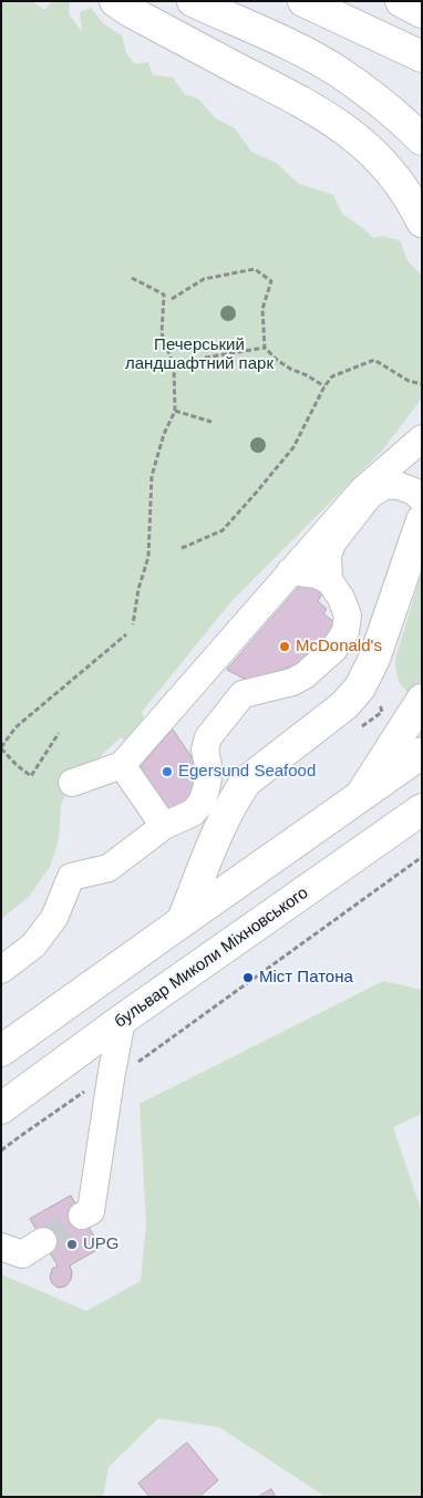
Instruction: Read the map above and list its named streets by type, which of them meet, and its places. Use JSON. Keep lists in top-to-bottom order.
{
  "streets": {
    "main road": ["бульвар Миколи Міхновського"]
  },
  "parks": ["Печерський ландшафтний парк"],
  "places": [
    "McDonald's",
    "Egersund Seafood",
    "Міст Патона",
    "UPG"
  ]
}
